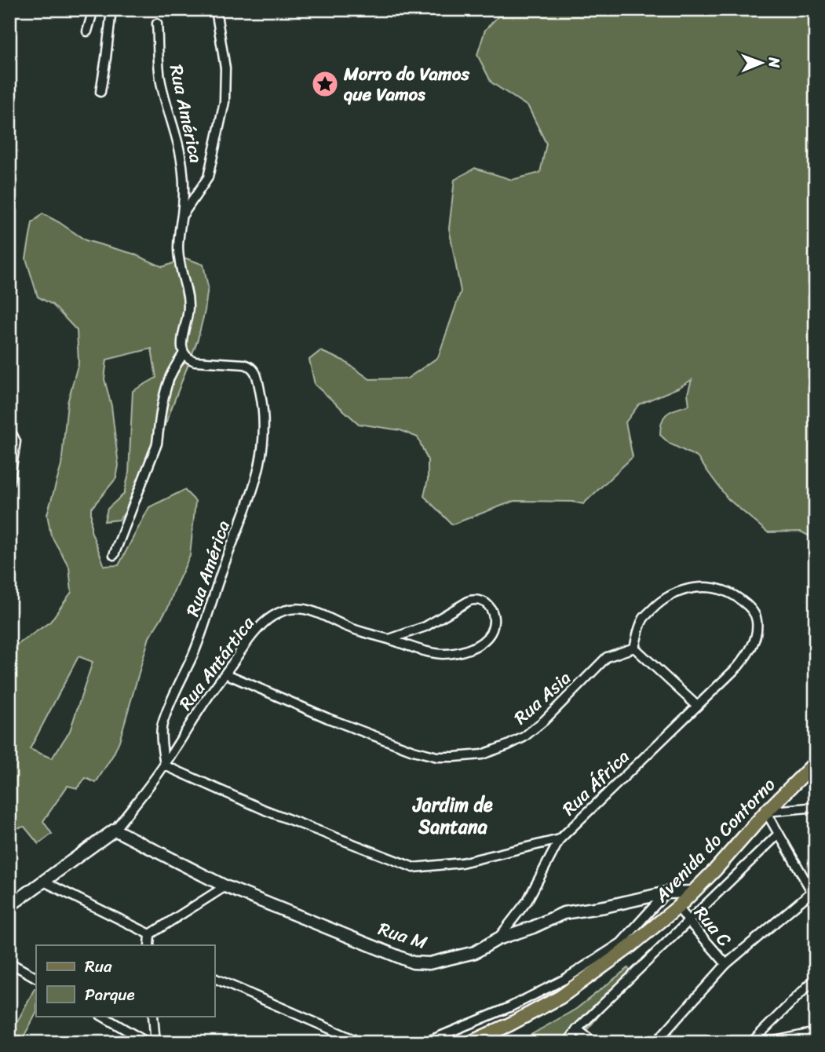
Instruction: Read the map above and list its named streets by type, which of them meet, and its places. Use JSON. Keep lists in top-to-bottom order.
{
  "streets": {
    "main road": ["Avenida do Contorno"],
    "street": [
      "Rua América",
      "Rua Antártica",
      "Rua Asia",
      "Rua África",
      "Rua C",
      "Rua M"
    ]
  },
  "crossings": [
    ["Rua América", "Rua Antártica"],
    ["Rua Antártica", "Rua Asia"],
    ["Rua Antártica", "Rua M"],
    ["Rua Asia", "Rua África"],
    ["Rua África", "Rua M"],
    ["Avenida do Contorno", "Rua C"],
    ["Avenida do Contorno", "Rua M"]
  ],
  "districts": ["Jardim de Santana"],
  "places": {
    "place": ["Morro do Vamos que Vamos"]
  },
  "legend": ["Rua", "Parque"],
  "north": "right"
}
